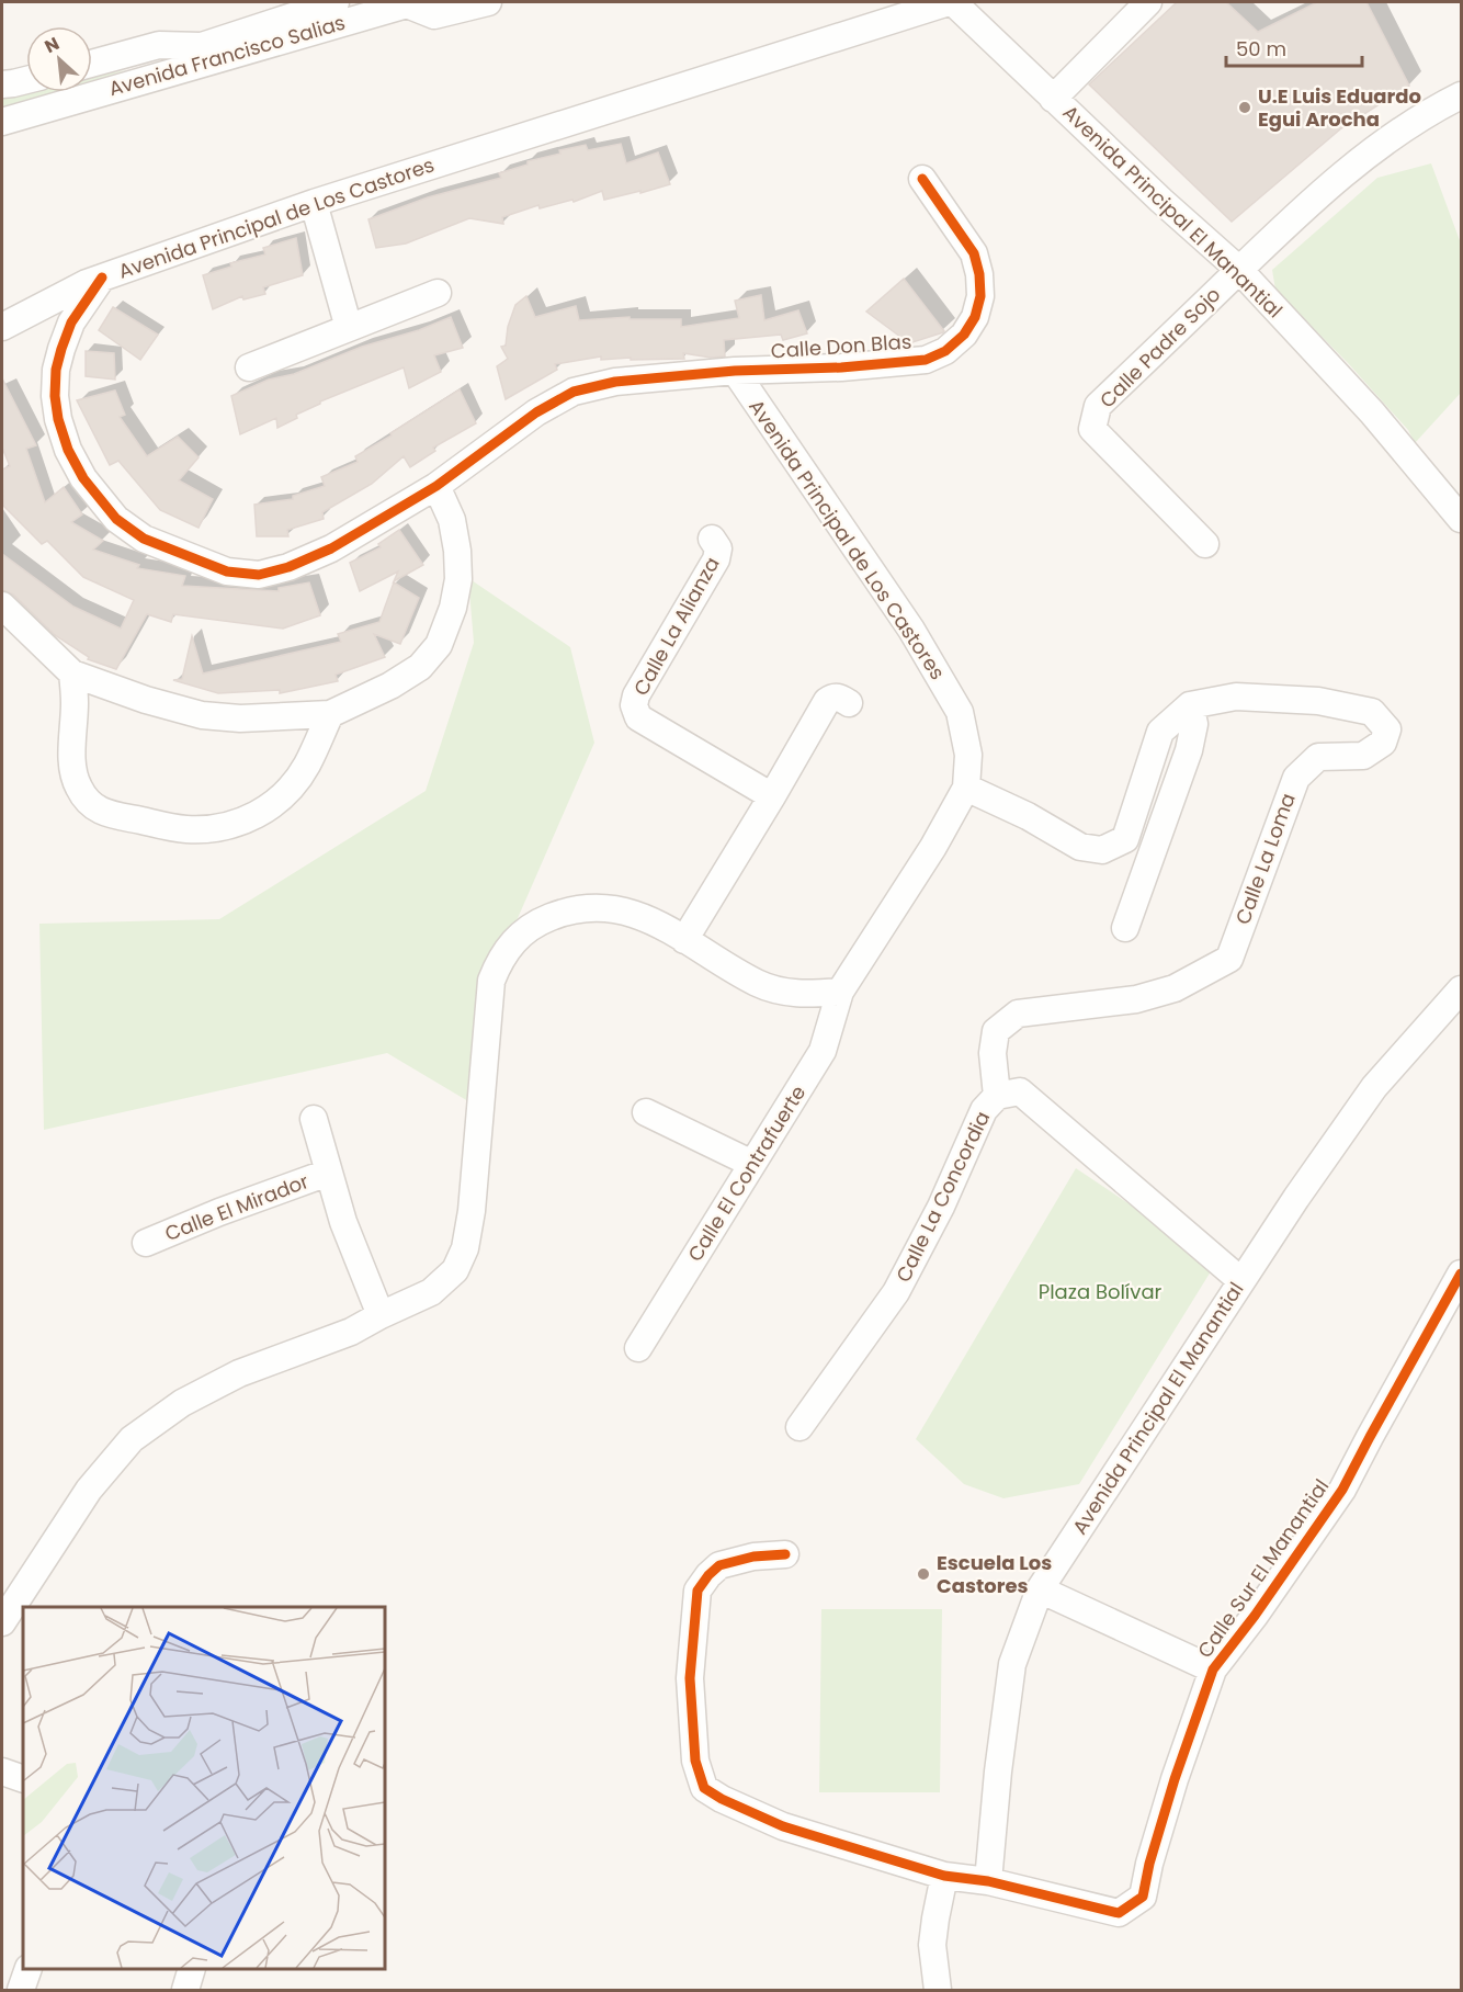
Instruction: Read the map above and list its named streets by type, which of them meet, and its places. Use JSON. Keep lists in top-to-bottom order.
{
  "streets": {
    "street": [
      "Avenida Francisco Salias",
      "Avenida Principal El Manantial",
      "Avenida Principal de Los Castores",
      "Calle Don Blas",
      "Calle Padre Sojo",
      "Calle La Alianza",
      "Calle La Loma",
      "Calle El Contrafuerte",
      "Calle La Concordia",
      "Calle El Mirador",
      "Calle Sur El Manantial"
    ]
  },
  "crossings": [
    ["Avenida Principal El Manantial", "Avenida Principal de Los Castores"],
    ["Avenida Principal El Manantial", "Calle Padre Sojo"],
    ["Avenida Principal El Manantial", "Calle Sur El Manantial"],
    ["Avenida Principal de Los Castores", "Calle Don Blas"],
    ["Avenida Principal de Los Castores", "Calle El Contrafuerte"],
    ["Calle La Loma", "Calle La Concordia"]
  ],
  "parks": ["Plaza Bolívar"],
  "places": ["U.E Luis Eduardo Egui Arocha", "Escuela Los Castores"],
  "scale_bar": "50 m",
  "north": "top left"
}
